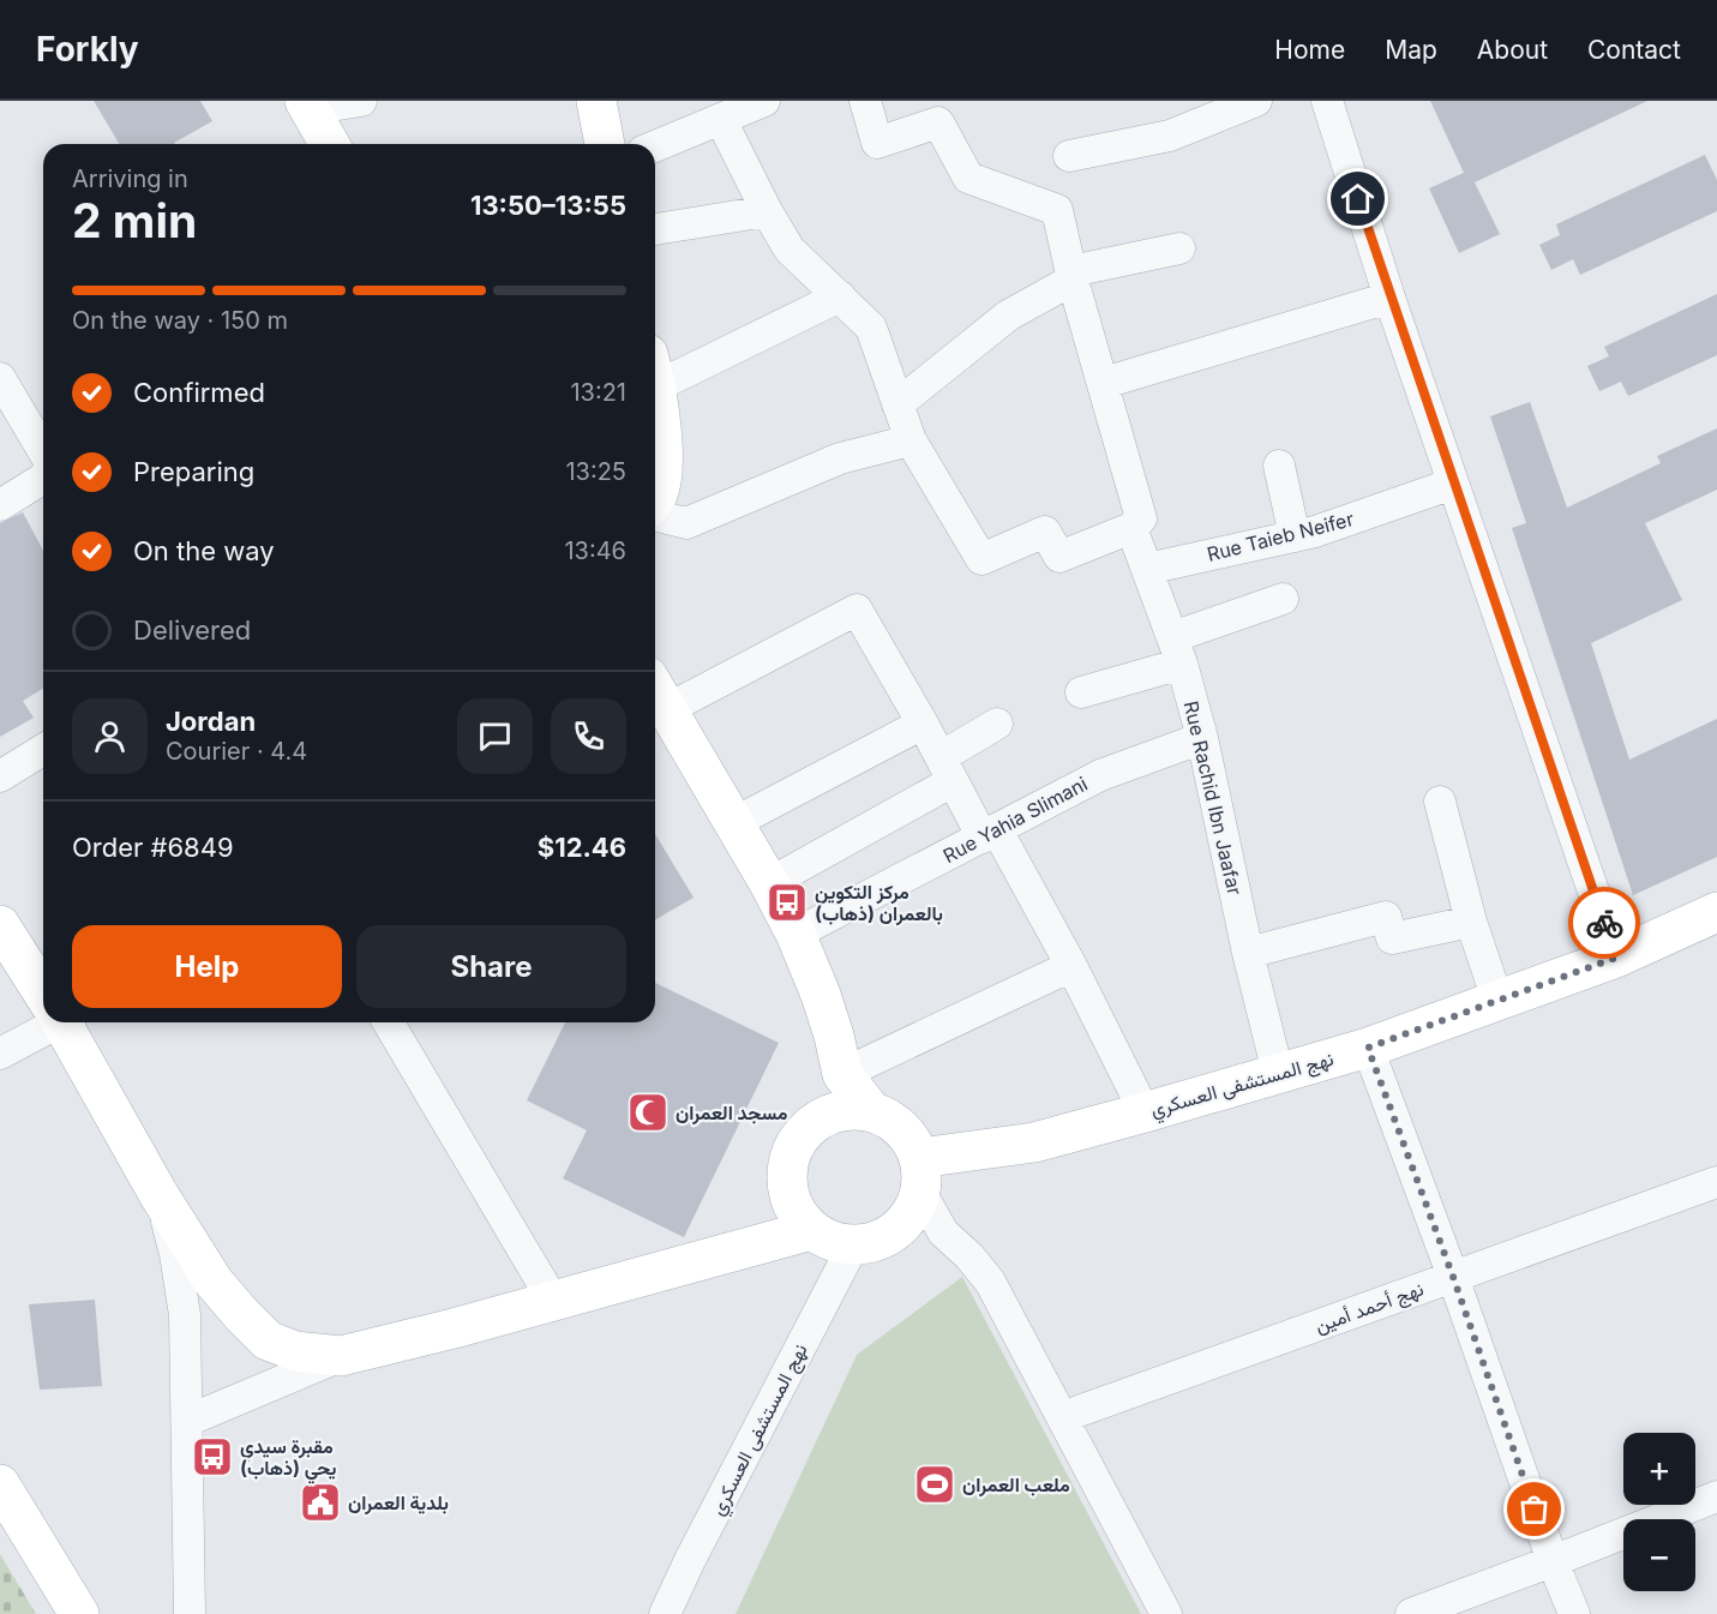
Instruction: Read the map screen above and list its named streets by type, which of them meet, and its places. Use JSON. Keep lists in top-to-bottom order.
{
  "streets": {
    "street": [
      "Rue Taieb Neifer",
      "Rue Rachid Ibn Jaafar",
      "Rue Yahia Slimani",
      "نهج المستشفى العسكري",
      "نهج أحمد أمين"
    ]
  },
  "crossings": [
    ["Rue Taieb Neifer", "Rue Rachid Ibn Jaafar"],
    ["Rue Rachid Ibn Jaafar", "Rue Yahia Slimani"],
    ["Rue Rachid Ibn Jaafar", "نهج المستشفى العسكري"]
  ],
  "places": {
    "bus stop": ["مركز التكوين بالعمران (ذهاب)", "مقبرة سيدي يحي (ذهاب)"],
    "mosque": ["مسجد العمران"],
    "sports": ["ملعب العمران"],
    "public building": ["بلدية العمران"]
  },
  "page": {
    "header": "Forkly",
    "nav": [
      "Home",
      "Map",
      "About",
      "Contact"
    ],
    "heading": ["2 min", "Arriving in", "13:50–13:55"],
    "panel": [
      "Jordan",
      "Courier · 4.4",
      "Order #6849",
      "$12.46"
    ],
    "bar": "On the way · 150 m",
    "list": [
      ["Confirmed", "13:21"],
      ["Preparing", "13:25"],
      ["On the way", "13:46"],
      "Delivered"
    ],
    "buttons": ["Help", "Share"],
    "map_buttons": ["+", "−"]
  }
}
